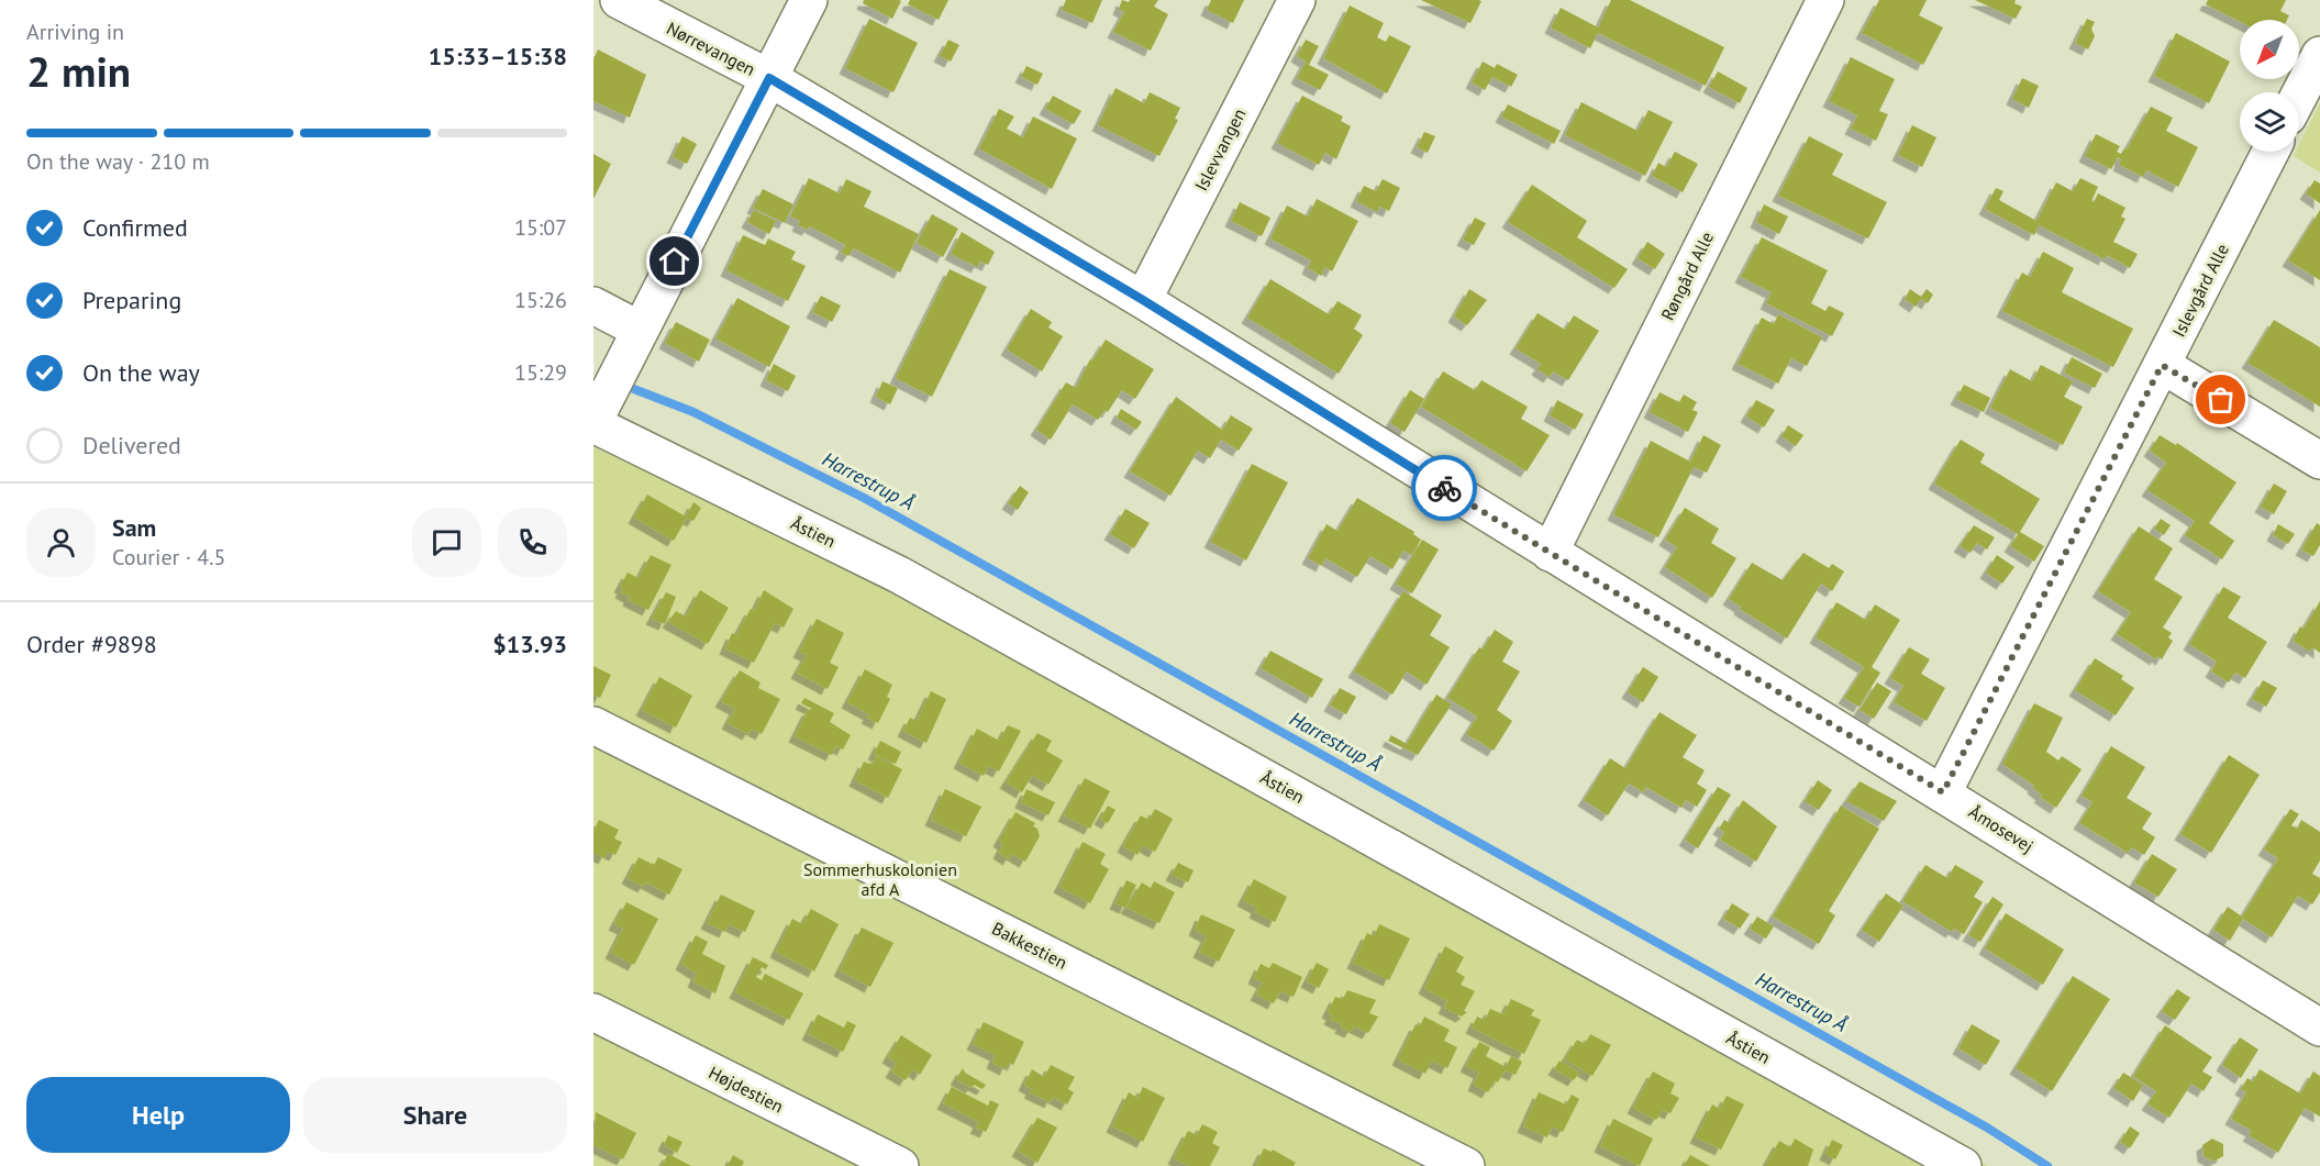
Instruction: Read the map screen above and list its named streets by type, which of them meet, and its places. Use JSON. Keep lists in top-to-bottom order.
{
  "streets": {
    "street": [
      "Nørrevangen",
      "Islevvangen",
      "Røngård Alle",
      "Islevgård Alle",
      "Åstien",
      "Åmosevej",
      "Bakkestien",
      "Højdestien"
    ]
  },
  "crossings": [
    ["Nørrevangen", "Åstien"],
    ["Nørrevangen", "Åmosevej"],
    ["Islevvangen", "Åmosevej"],
    ["Røngård Alle", "Åmosevej"],
    ["Islevgård Alle", "Åmosevej"]
  ],
  "water": ["Harrestrup Å"],
  "parks": ["Sommerhuskolonien afd A"],
  "north": "bottom left",
  "page": {
    "heading": ["2 min", "Arriving in", "15:33–15:38"],
    "panel": [
      "Sam",
      "Courier · 4.5",
      "Order #9898",
      "$13.93"
    ],
    "bar": "On the way · 210 m",
    "list": [
      ["Confirmed", "15:07"],
      ["Preparing", "15:26"],
      ["On the way", "15:29"],
      "Delivered"
    ],
    "buttons": ["Help", "Share"]
  }
}
